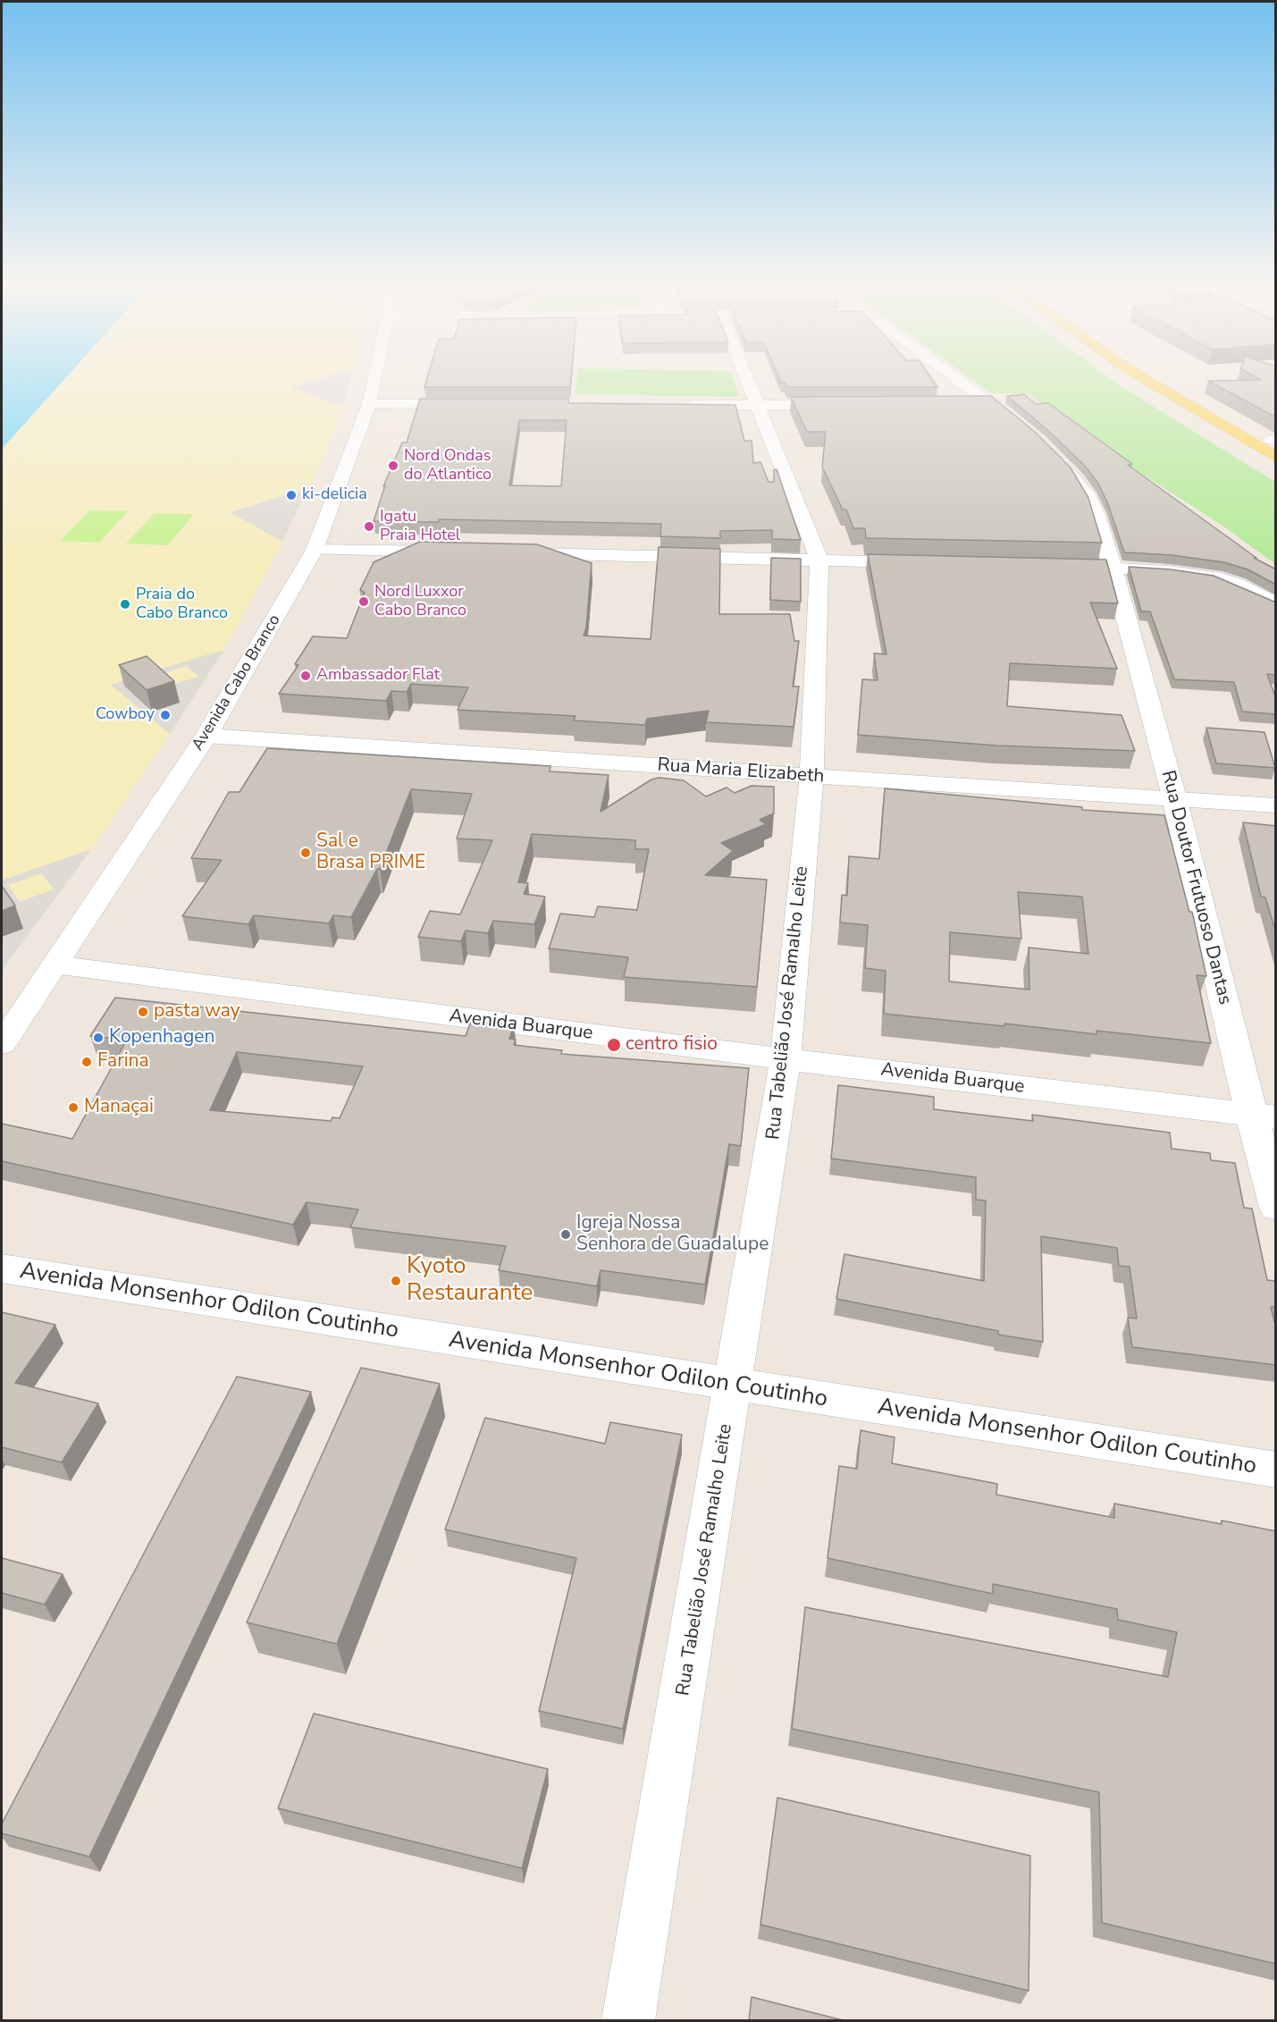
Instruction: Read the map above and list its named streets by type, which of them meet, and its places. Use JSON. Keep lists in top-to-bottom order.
{
  "streets": {
    "street": [
      "Avenida Cabo Branco",
      "Rua Maria Elizabeth",
      "Rua Doutor Frutuoso Dantas",
      "Rua Tabelião José Ramalho Leite",
      "Avenida Buarque",
      "Avenida Monsenhor Odilon Coutinho"
    ]
  },
  "crossings": [
    ["Avenida Cabo Branco", "Rua Maria Elizabeth"],
    ["Avenida Cabo Branco", "Avenida Buarque"],
    ["Rua Maria Elizabeth", "Rua Doutor Frutuoso Dantas"],
    ["Rua Maria Elizabeth", "Rua Tabelião José Ramalho Leite"],
    ["Rua Doutor Frutuoso Dantas", "Avenida Buarque"],
    ["Rua Tabelião José Ramalho Leite", "Avenida Buarque"],
    ["Rua Tabelião José Ramalho Leite", "Avenida Monsenhor Odilon Coutinho"]
  ],
  "places": [
    "Nord Ondas do Atlantico",
    "ki-delicia",
    "Igatu Praia Hotel",
    "Nord Luxxor Cabo Branco",
    "Praia do Cabo Branco",
    "Ambassador Flat",
    "Cowboy",
    "Sal e Brasa PRIME",
    "pasta way",
    "Kopenhagen",
    "centro fisio",
    "Farina",
    "Manaçai",
    "Igreja Nossa Senhora de Guadalupe",
    "Kyoto Restaurante"
  ]
}
